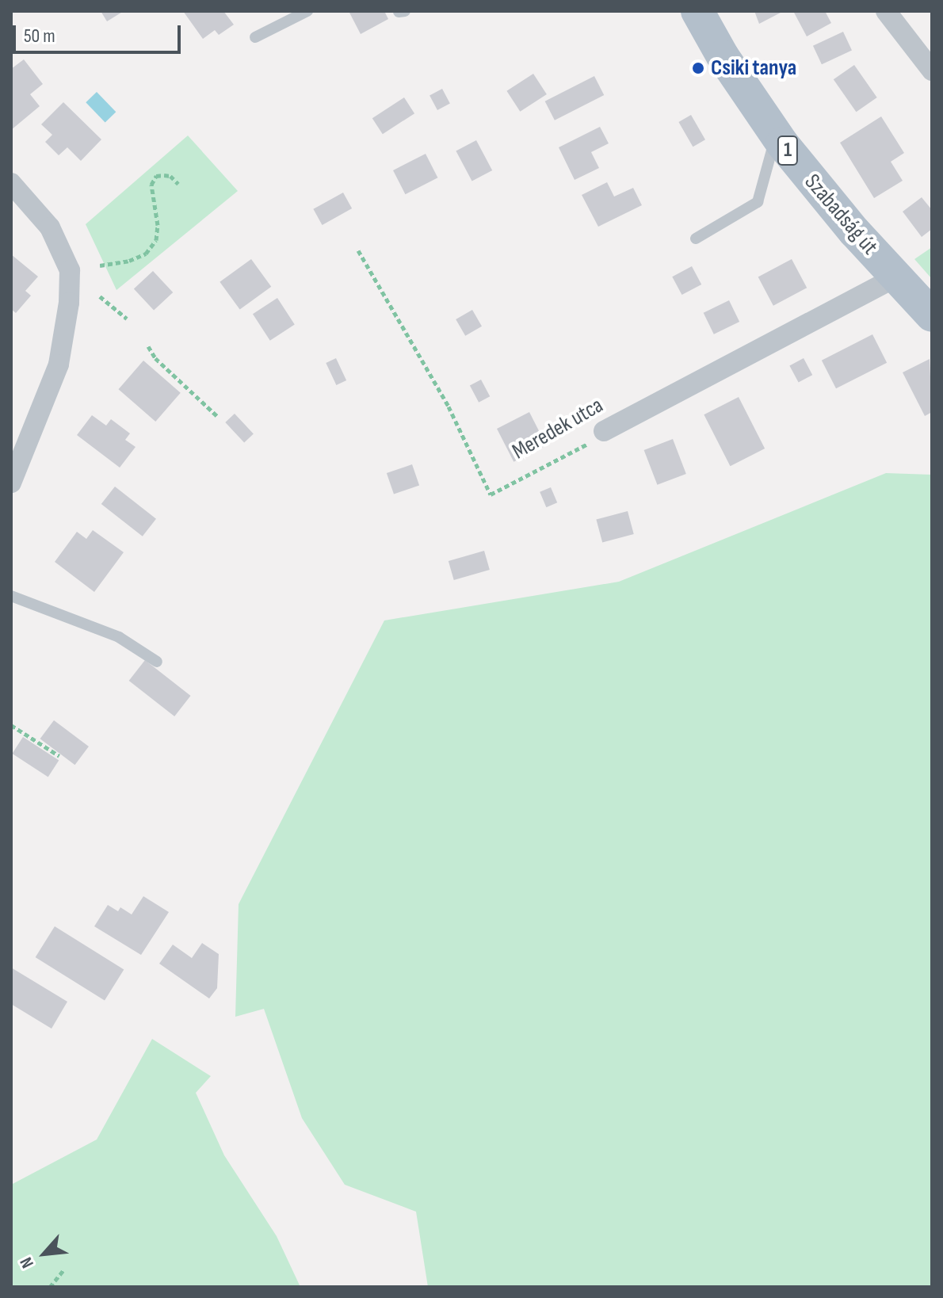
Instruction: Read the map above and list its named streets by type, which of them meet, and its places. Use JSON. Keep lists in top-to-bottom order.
{
  "streets": {
    "main road": ["1", "Szabadság út"],
    "street": ["Meredek utca"]
  },
  "crossings": [
    ["Szabadság út", "Meredek utca"]
  ],
  "places": ["Csiki tanya"],
  "scale_bar": "50 m",
  "north": "bottom left"
}
